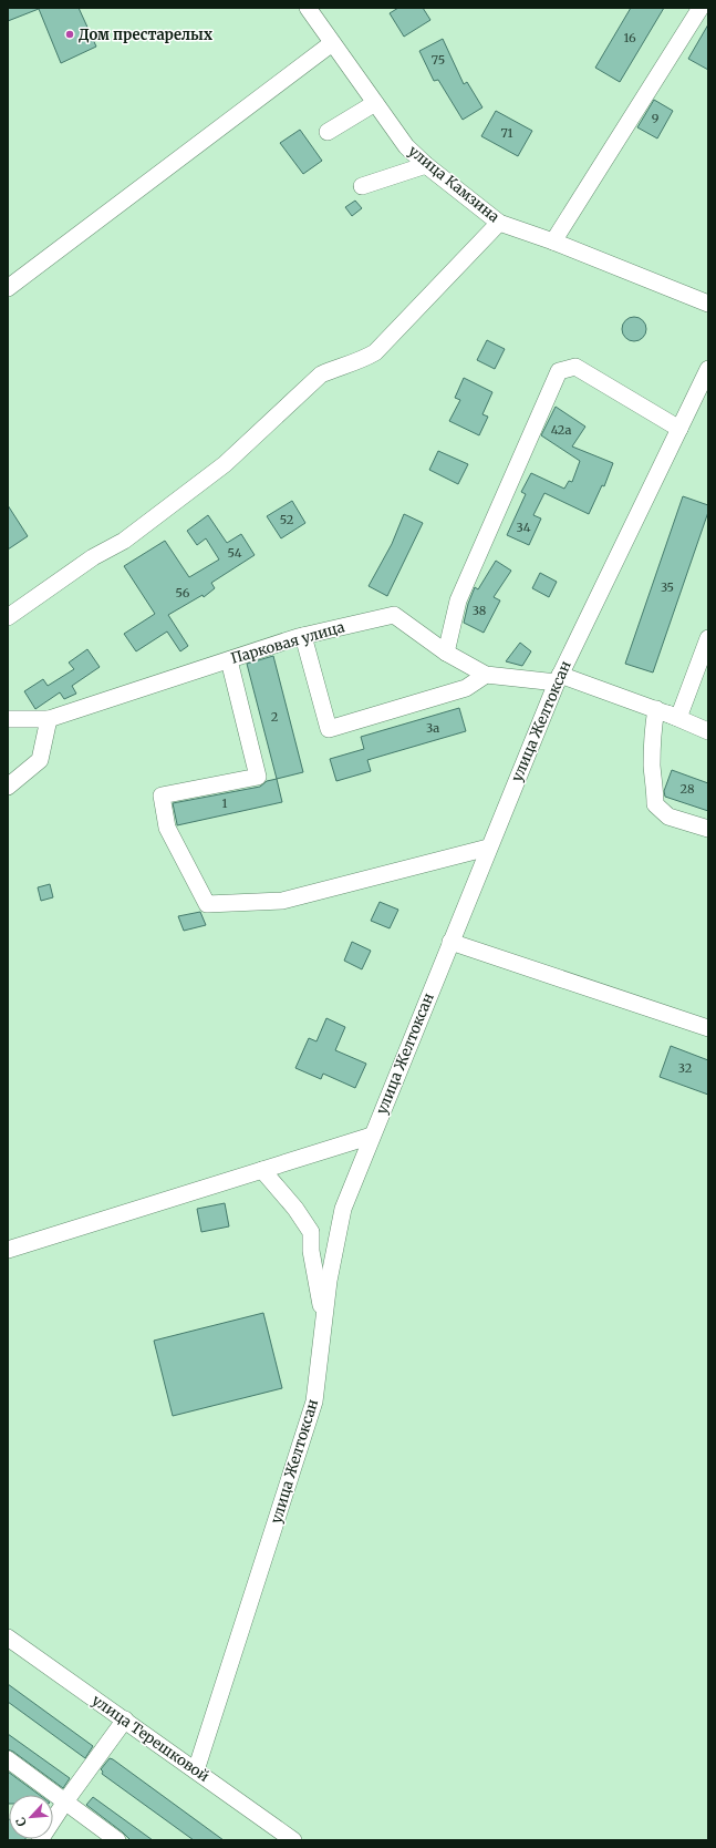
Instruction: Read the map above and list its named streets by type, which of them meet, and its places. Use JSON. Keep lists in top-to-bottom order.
{
  "streets": {
    "street": [
      "улица Камзина",
      "Парковая улица",
      "улица Желтоксан",
      "улица Терешковой"
    ]
  },
  "crossings": [
    ["Парковая улица", "улица Желтоксан"],
    ["улица Желтоксан", "улица Терешковой"]
  ],
  "places": ["Дом престарелых"],
  "house_numbers": [
    "16",
    "75",
    "9",
    "71",
    "42а",
    "52",
    "34",
    "54",
    "35",
    "56",
    "38",
    "2",
    "3а",
    "28",
    "1",
    "32"
  ],
  "north": "bottom left"
}
